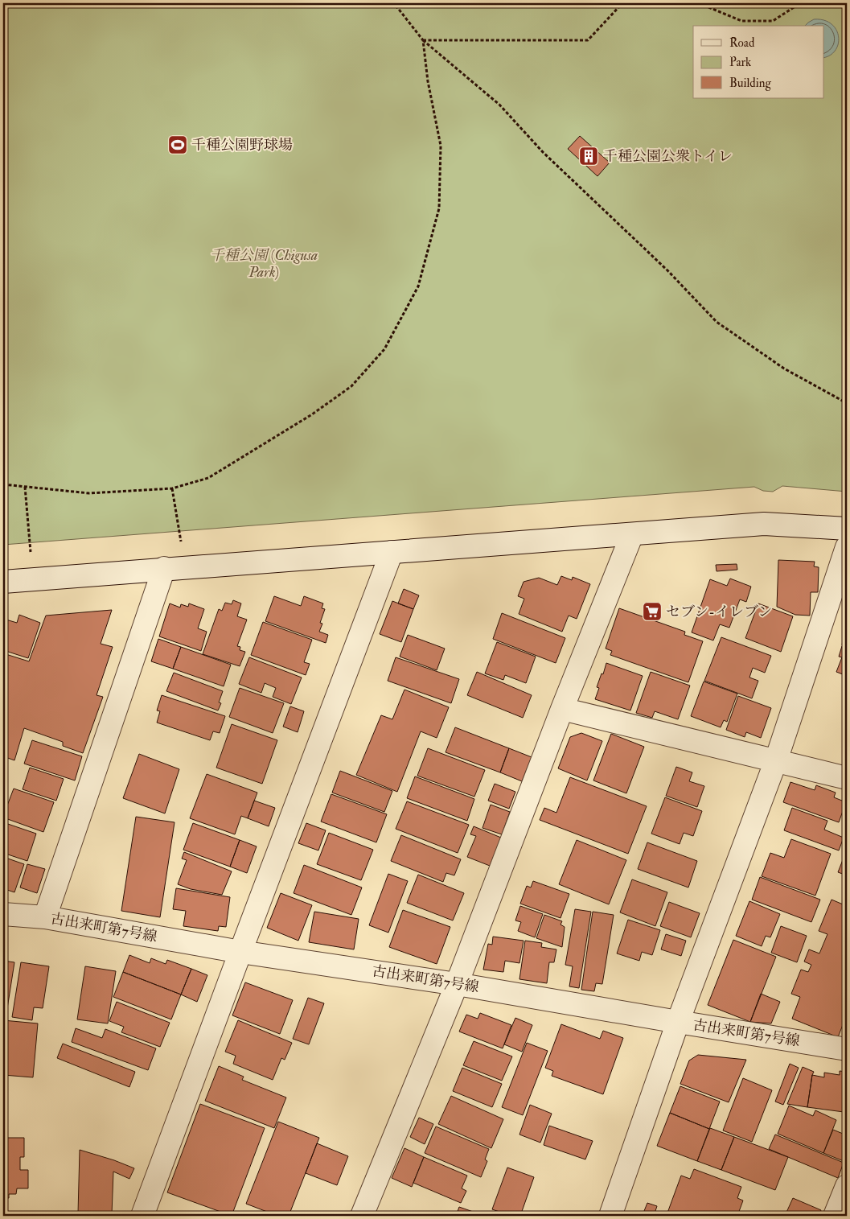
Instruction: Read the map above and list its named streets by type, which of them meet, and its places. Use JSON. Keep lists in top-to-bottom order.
{
  "streets": {
    "street": ["古出来町第7号線"]
  },
  "parks": ["千種公園 (Chigusa Park)"],
  "places": {
    "sports": ["千種公園野球場"],
    "building": ["千種公園公衆トイレ"],
    "supermarket": ["セブン-イレブン"]
  },
  "legend": ["Road", "Park", "Building"]
}
